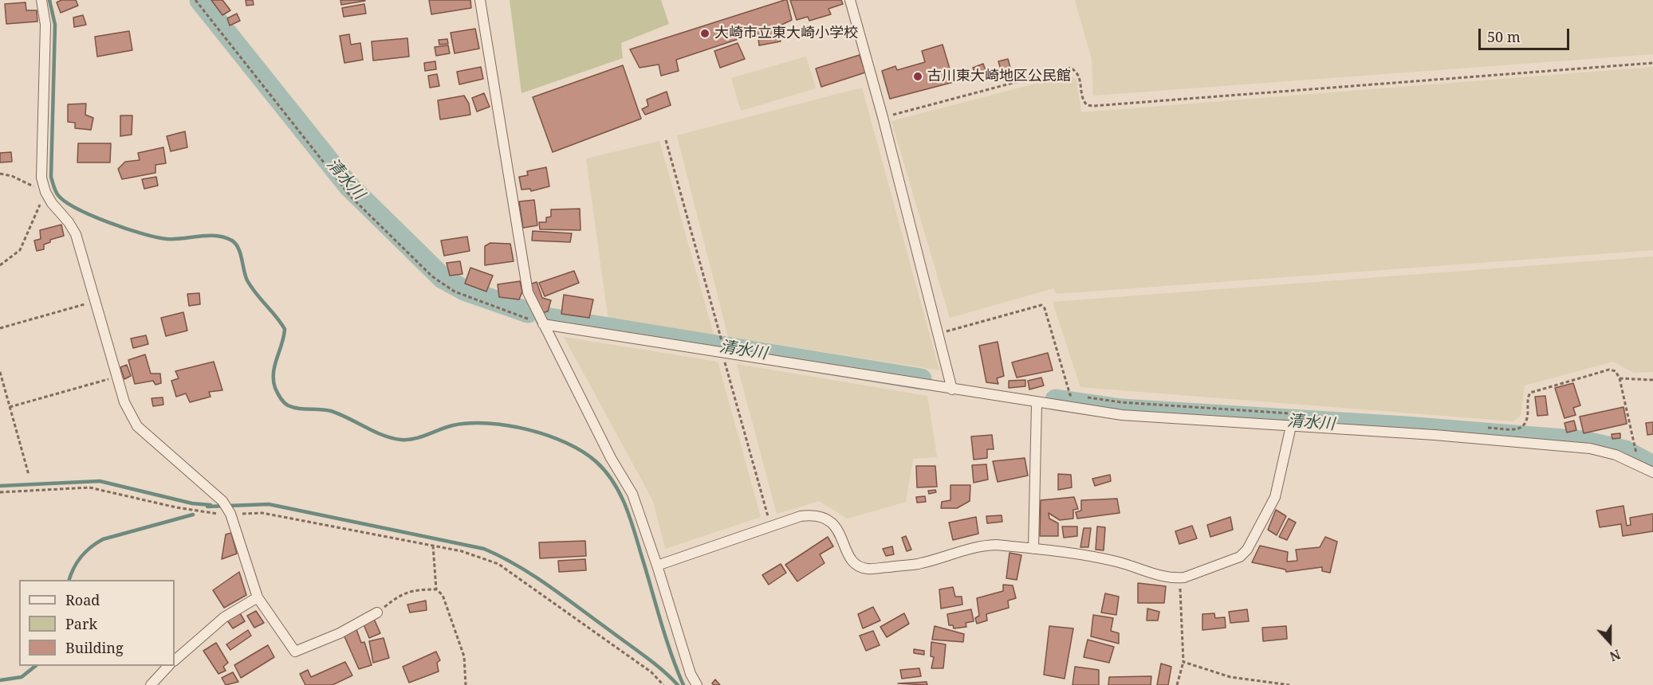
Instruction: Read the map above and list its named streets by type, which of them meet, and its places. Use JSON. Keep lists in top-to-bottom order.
{
  "water": ["清水川"],
  "places": ["大崎市立東大崎小学校", "古川東大崎地区公民館"],
  "legend": ["Road", "Park", "Building"],
  "scale_bar": "50 m",
  "north": "bottom"
}
